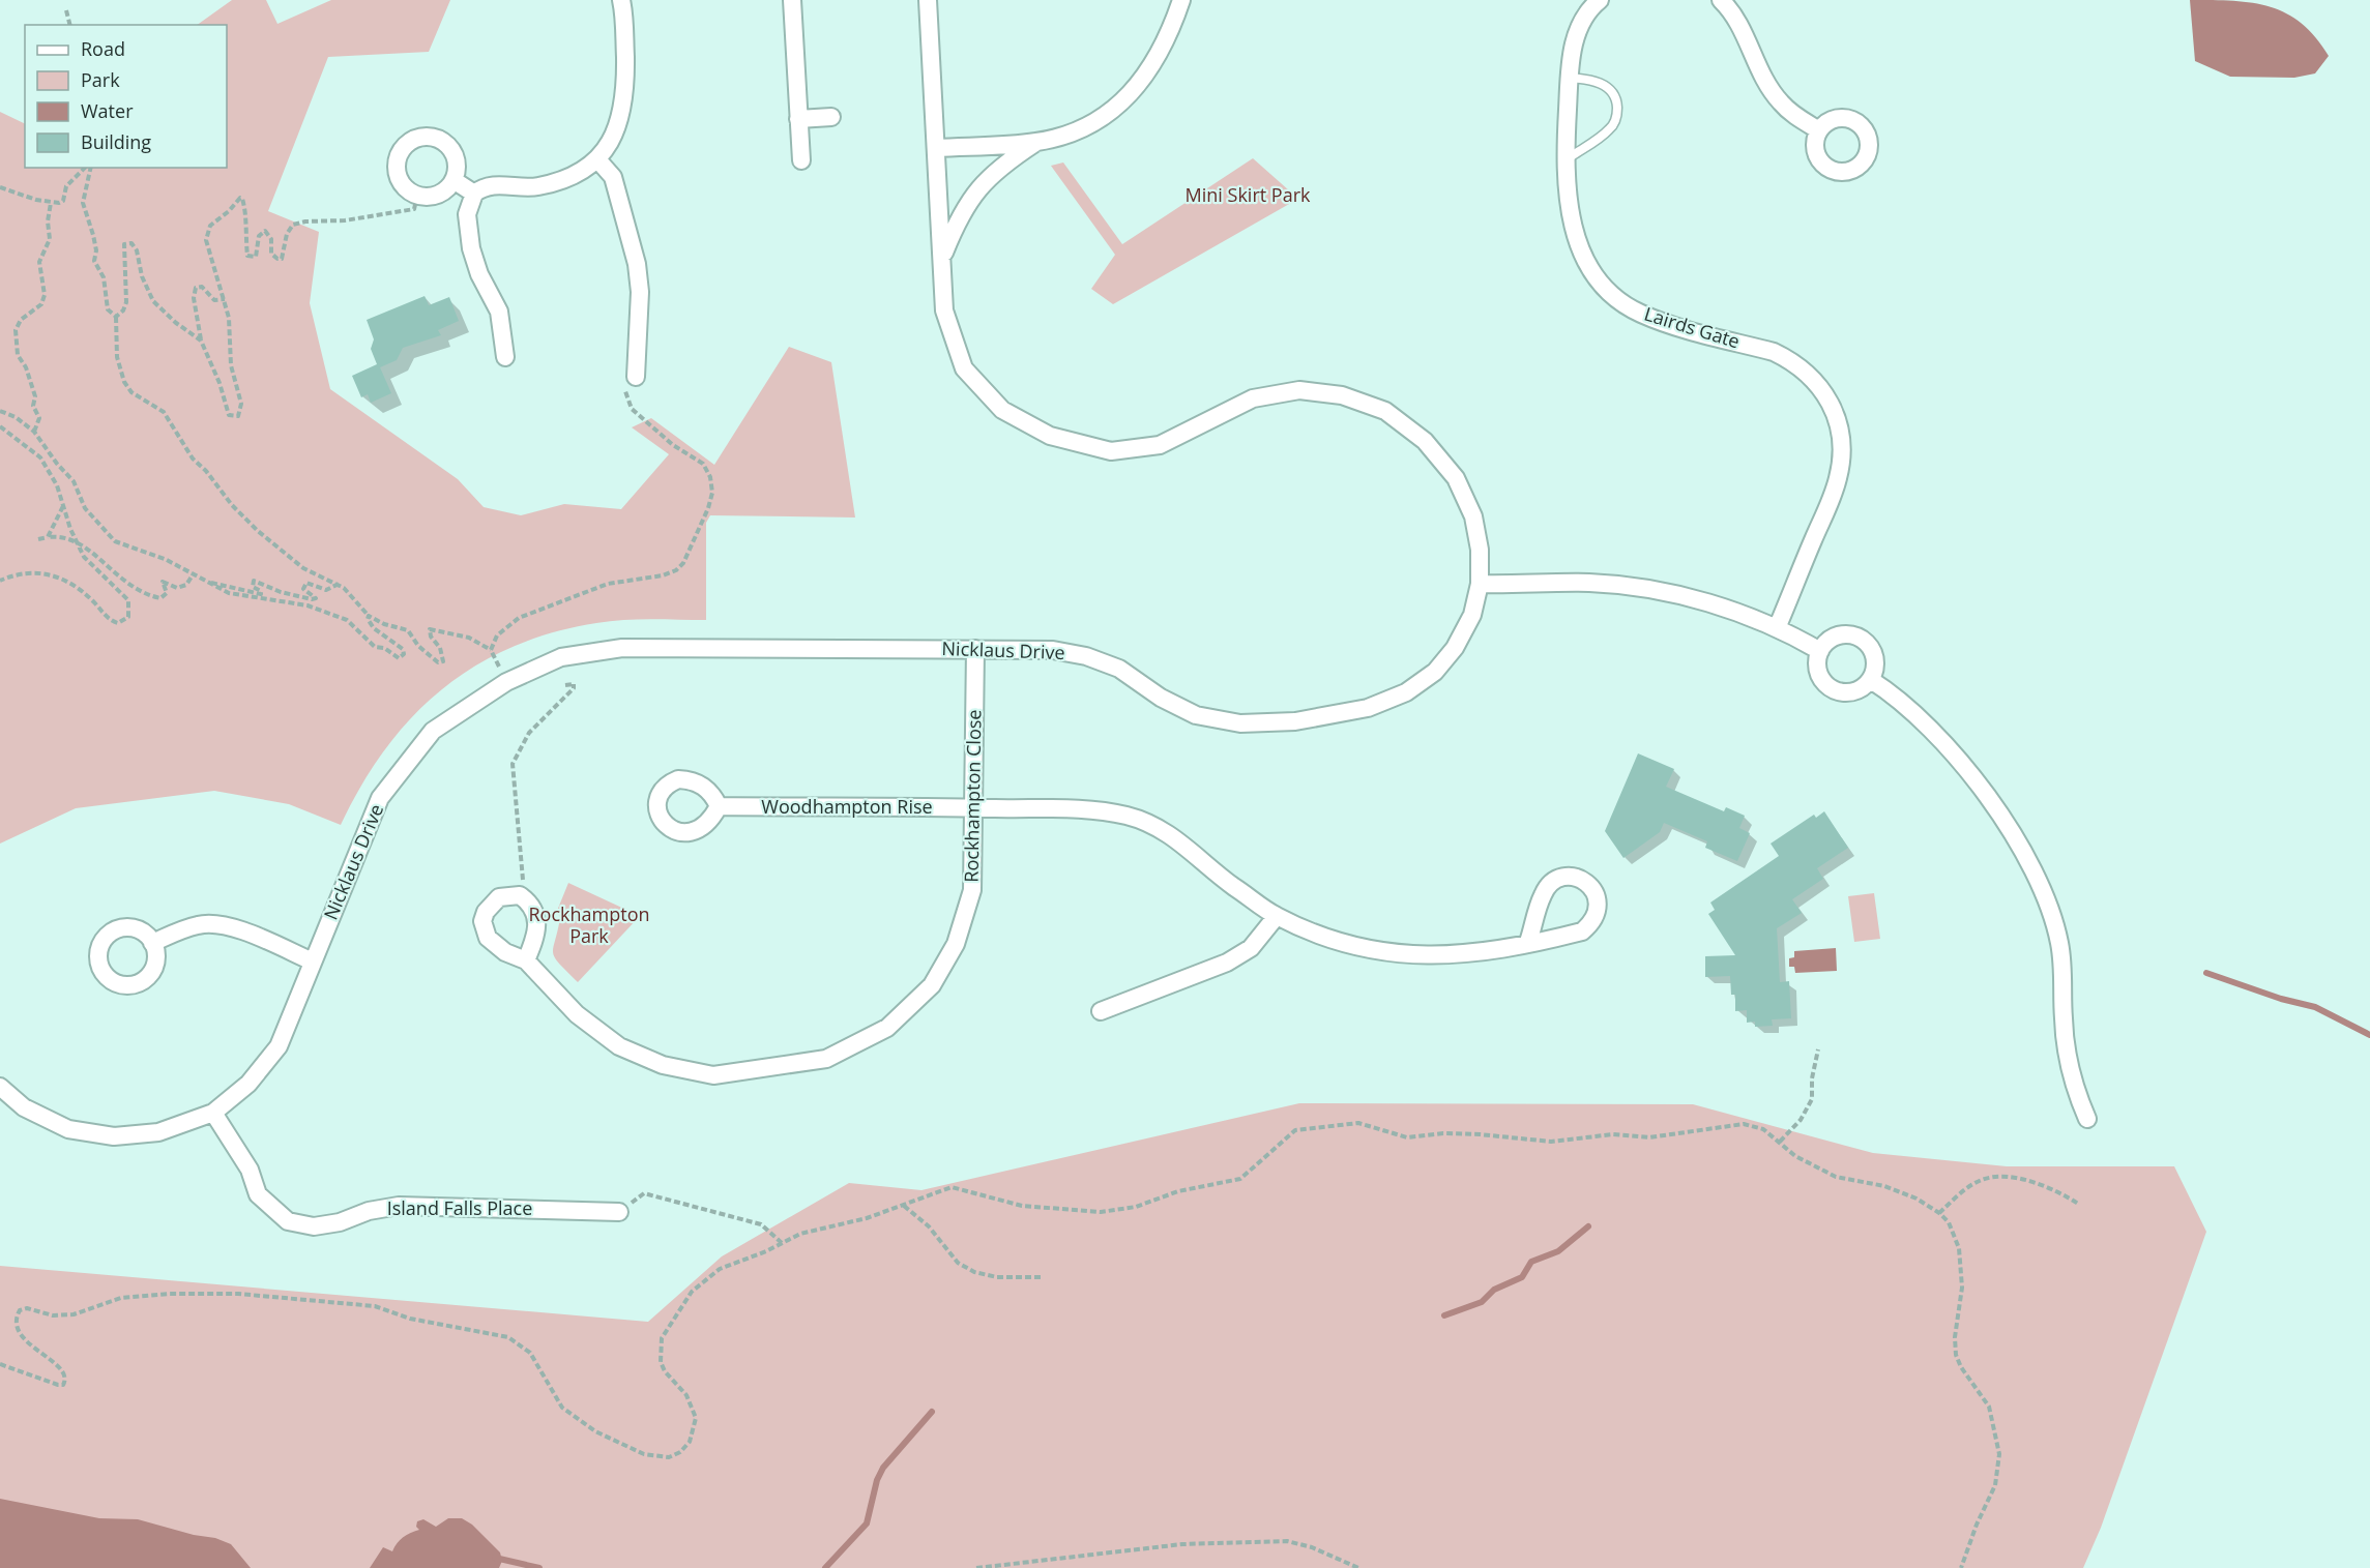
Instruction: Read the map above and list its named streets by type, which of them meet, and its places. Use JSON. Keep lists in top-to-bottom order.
{
  "streets": {
    "street": [
      "Lairds Gate",
      "Nicklaus Drive",
      "Rockhampton Close",
      "Woodhampton Rise",
      "Island Falls Place"
    ]
  },
  "crossings": [
    ["Nicklaus Drive", "Rockhampton Close"],
    ["Nicklaus Drive", "Island Falls Place"],
    ["Rockhampton Close", "Woodhampton Rise"]
  ],
  "parks": ["Mini Skirt Park", "Rockhampton Park"],
  "legend": [
    "Road",
    "Park",
    "Water",
    "Building"
  ]
}
